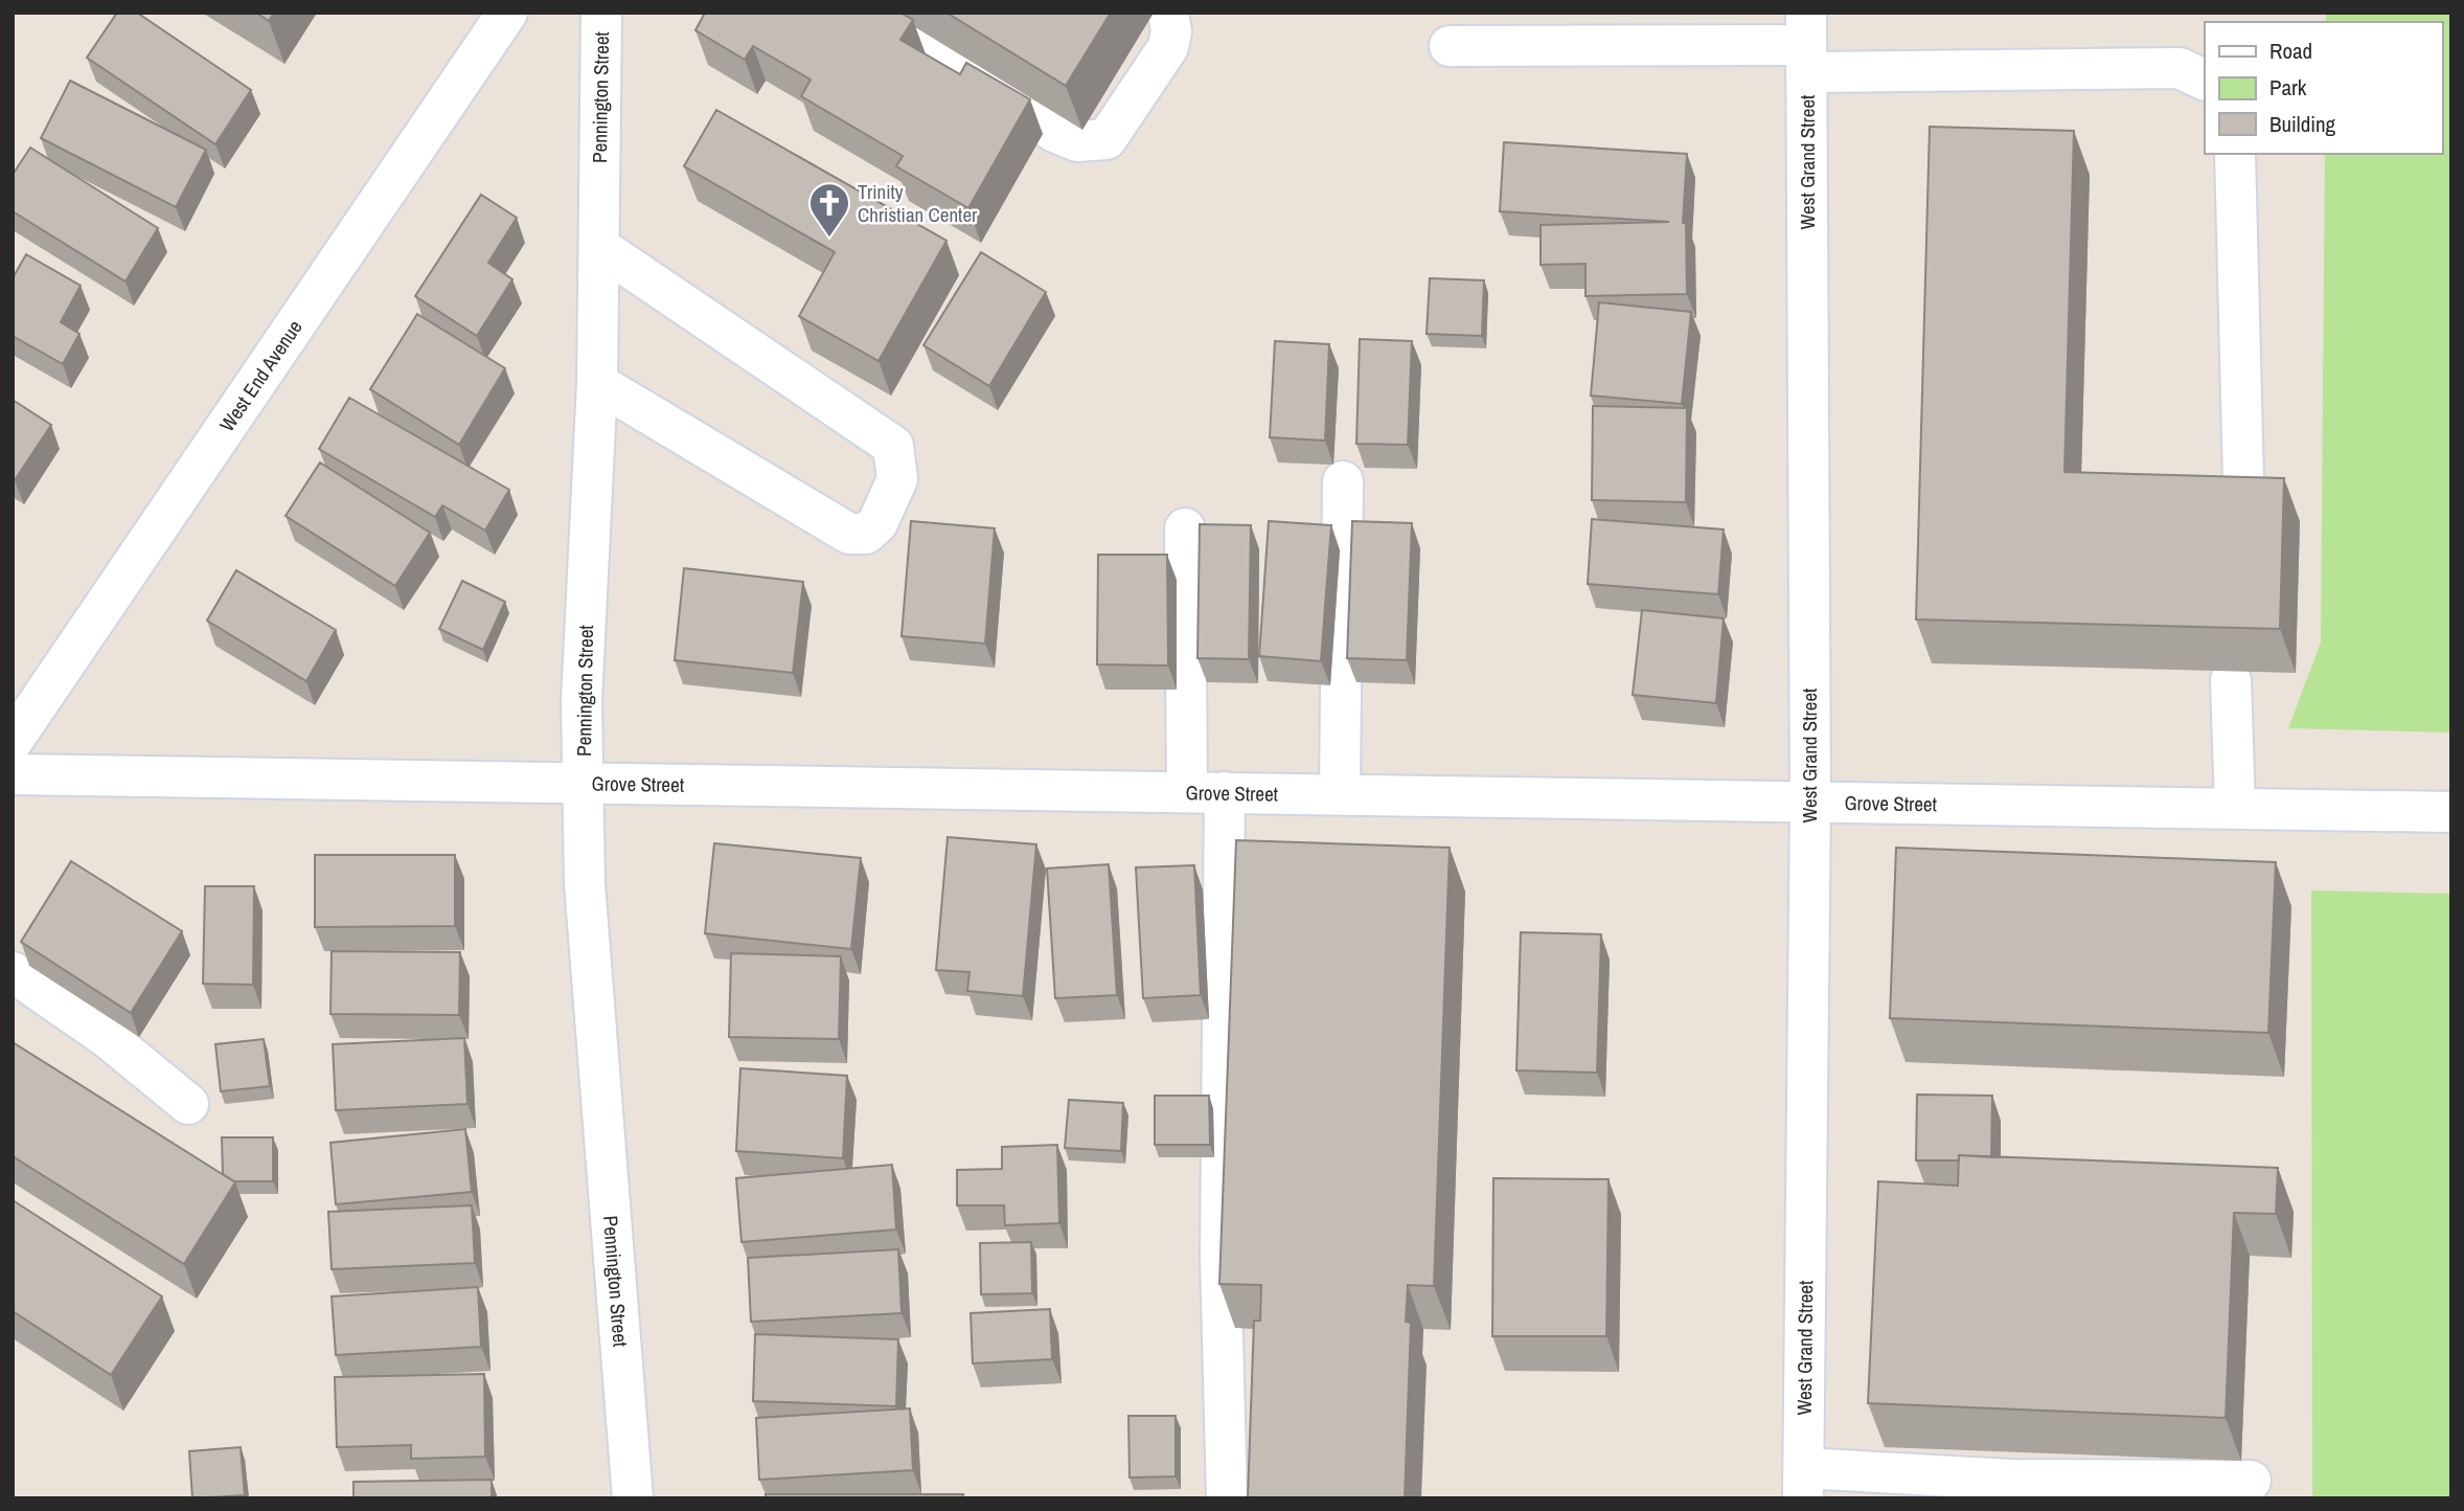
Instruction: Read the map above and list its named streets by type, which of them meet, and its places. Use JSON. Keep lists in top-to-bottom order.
{
  "streets": {
    "street": [
      "Pennington Street",
      "West Grand Street",
      "West End Avenue",
      "Grove Street"
    ]
  },
  "crossings": [
    ["Pennington Street", "Grove Street"],
    ["West Grand Street", "Grove Street"]
  ],
  "places": {
    "church": ["Trinity Christian Center"]
  },
  "legend": ["Road", "Park", "Building"]
}
